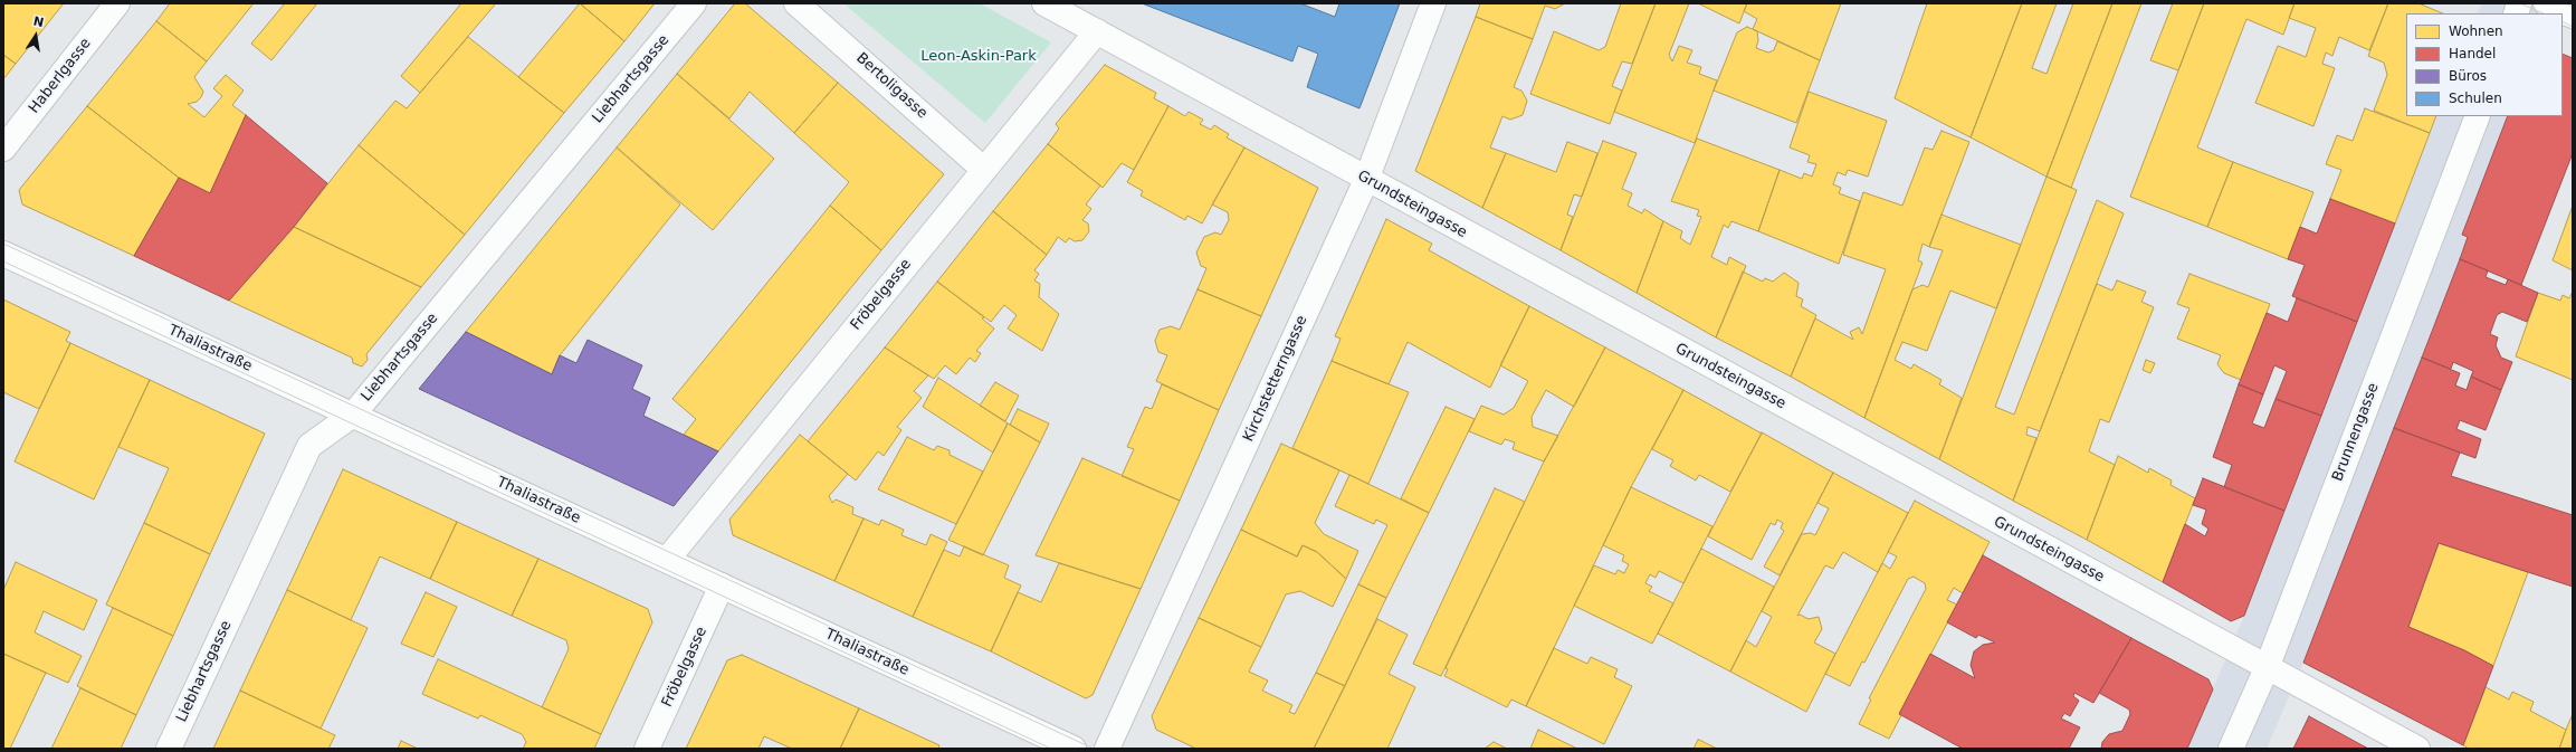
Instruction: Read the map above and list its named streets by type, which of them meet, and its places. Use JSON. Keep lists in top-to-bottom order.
{
  "streets": {
    "street": [
      "Haberlgasse",
      "Liebhartsgasse",
      "Bertoligasse",
      "Grundsteingasse",
      "Fröbelgasse",
      "Thaliastraße",
      "Kirchstetterngasse",
      "Brunnengasse"
    ]
  },
  "crossings": [
    ["Liebhartsgasse", "Thaliastraße"],
    ["Bertoligasse", "Fröbelgasse"],
    ["Grundsteingasse", "Fröbelgasse"],
    ["Grundsteingasse", "Kirchstetterngasse"],
    ["Grundsteingasse", "Brunnengasse"],
    ["Fröbelgasse", "Thaliastraße"]
  ],
  "parks": ["Leon-Askin-Park"],
  "legend": [
    "Wohnen",
    "Handel",
    "Büros",
    "Schulen"
  ],
  "north": "top"
}
